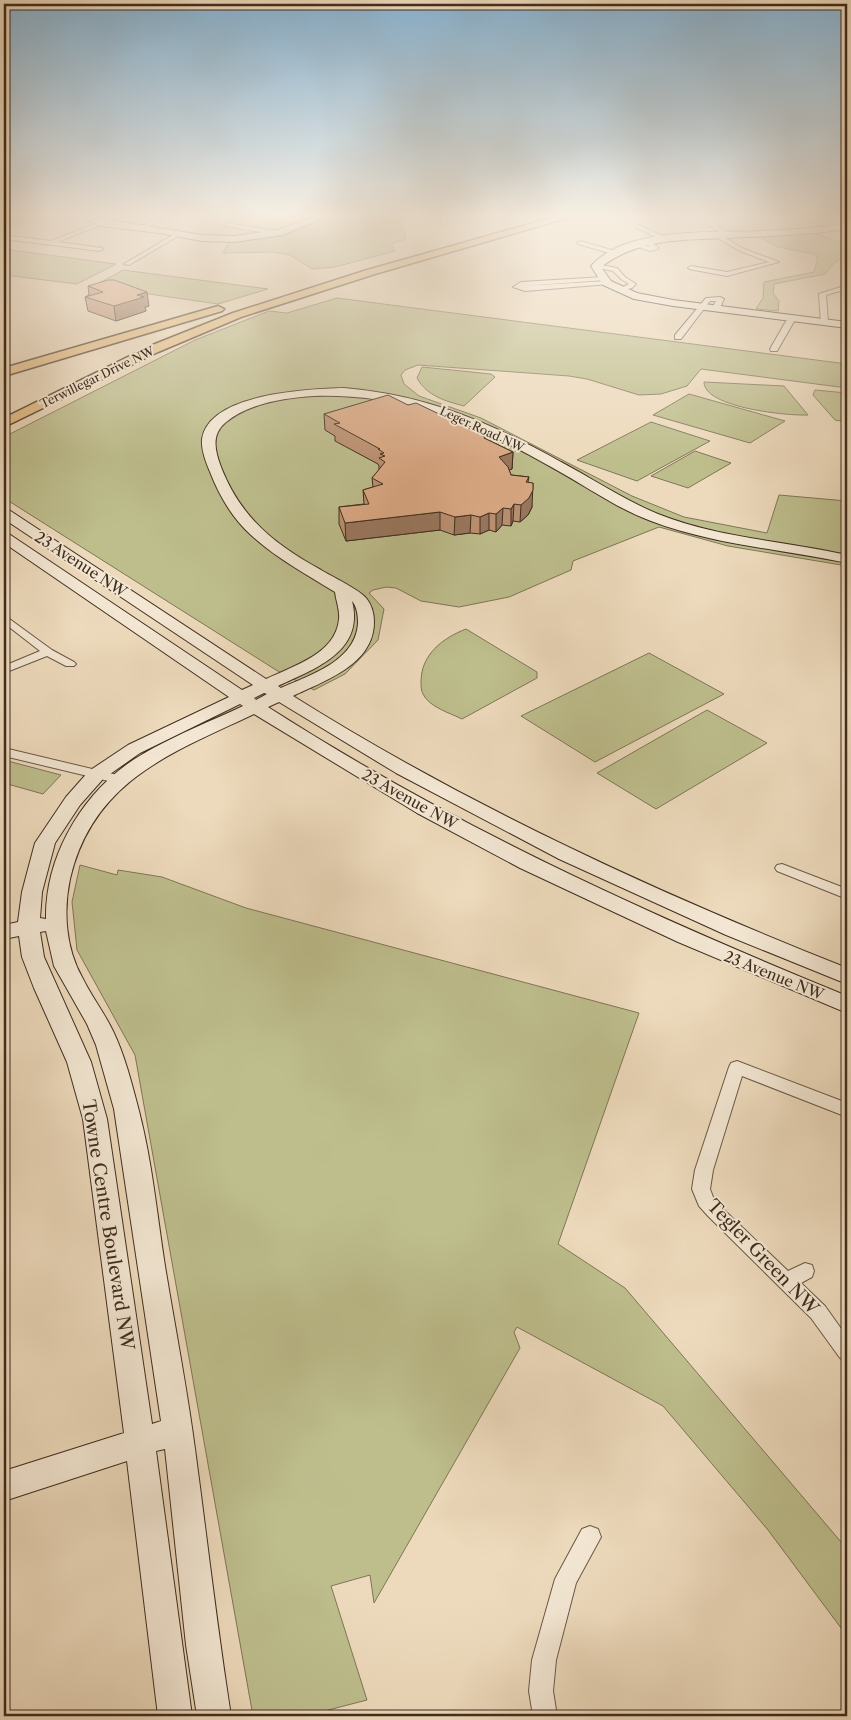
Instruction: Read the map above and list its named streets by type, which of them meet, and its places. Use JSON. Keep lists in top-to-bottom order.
{
  "streets": {
    "main road": ["Terwillegar Drive NW"],
    "street": [
      "Leger Road NW",
      "23 Avenue NW",
      "Towne Centre Boulevard NW",
      "Tegler Green NW"
    ]
  },
  "crossings": [
    ["Leger Road NW", "23 Avenue NW"],
    ["Leger Road NW", "Towne Centre Boulevard NW"],
    ["23 Avenue NW", "Towne Centre Boulevard NW"]
  ]
}
